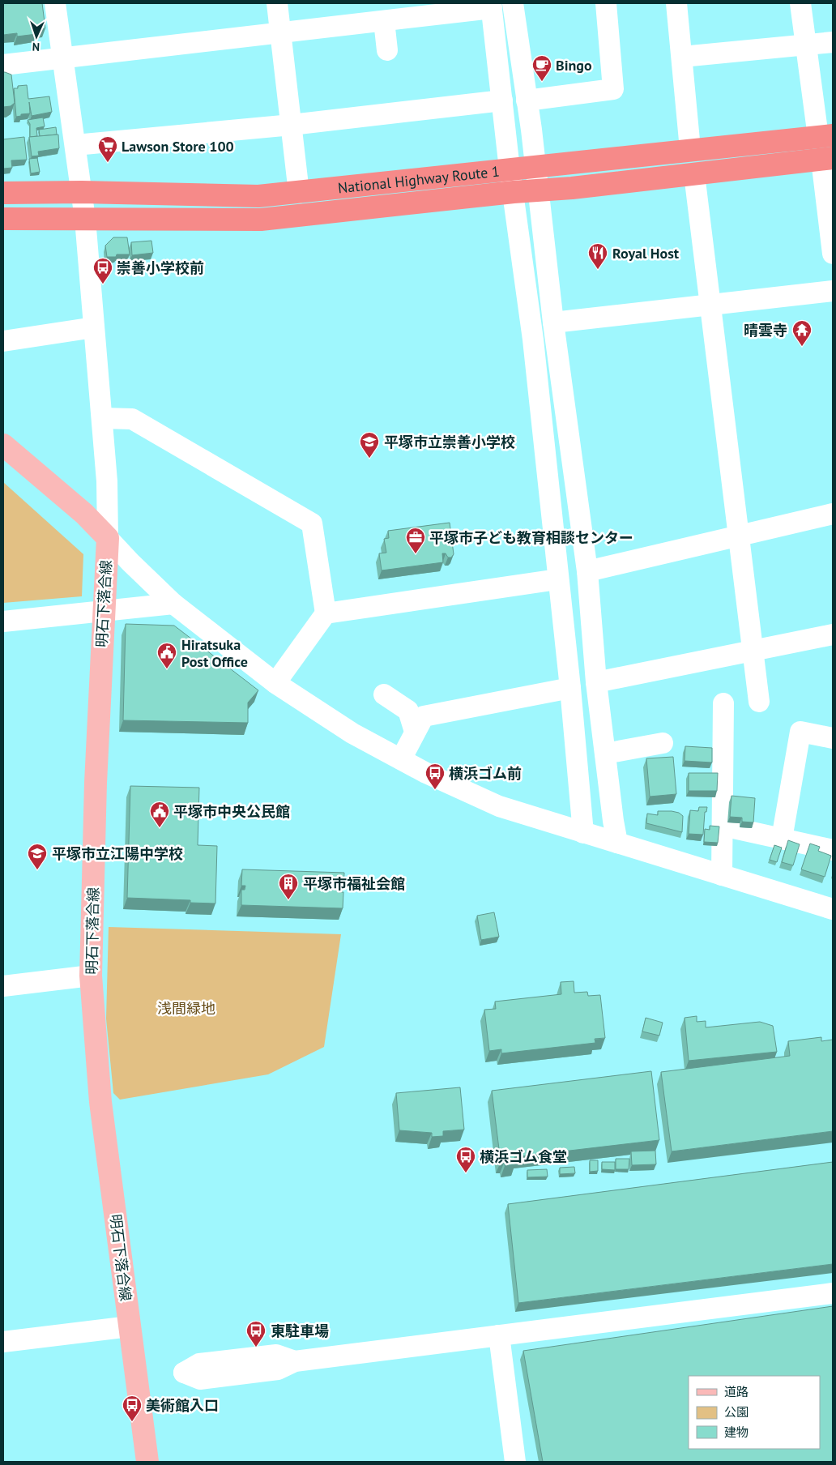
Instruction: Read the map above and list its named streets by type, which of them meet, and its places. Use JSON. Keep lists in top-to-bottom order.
{
  "streets": {
    "highway": ["National Highway Route 1"],
    "main road": ["明石下落合線"]
  },
  "parks": ["浅間緑地"],
  "places": {
    "cafe": ["Bingo"],
    "supermarket": ["Lawson Store 100"],
    "restaurant": ["Royal Host"],
    "bus stop": [
      "崇善小学校前",
      "横浜ゴム前",
      "横浜ゴム食堂",
      "東駐車場",
      "美術館入口"
    ],
    "temple": ["晴雲寺"],
    "school or university": ["平塚市立崇善小学校", "平塚市立江陽中学校"],
    "office": ["平塚市子ども教育相談センター"],
    "public building": ["Hiratsuka Post Office", "平塚市中央公民館"],
    "building": ["平塚市福祉会館"]
  },
  "legend": ["道路", "公園", "建物"],
  "north": "bottom"
}
